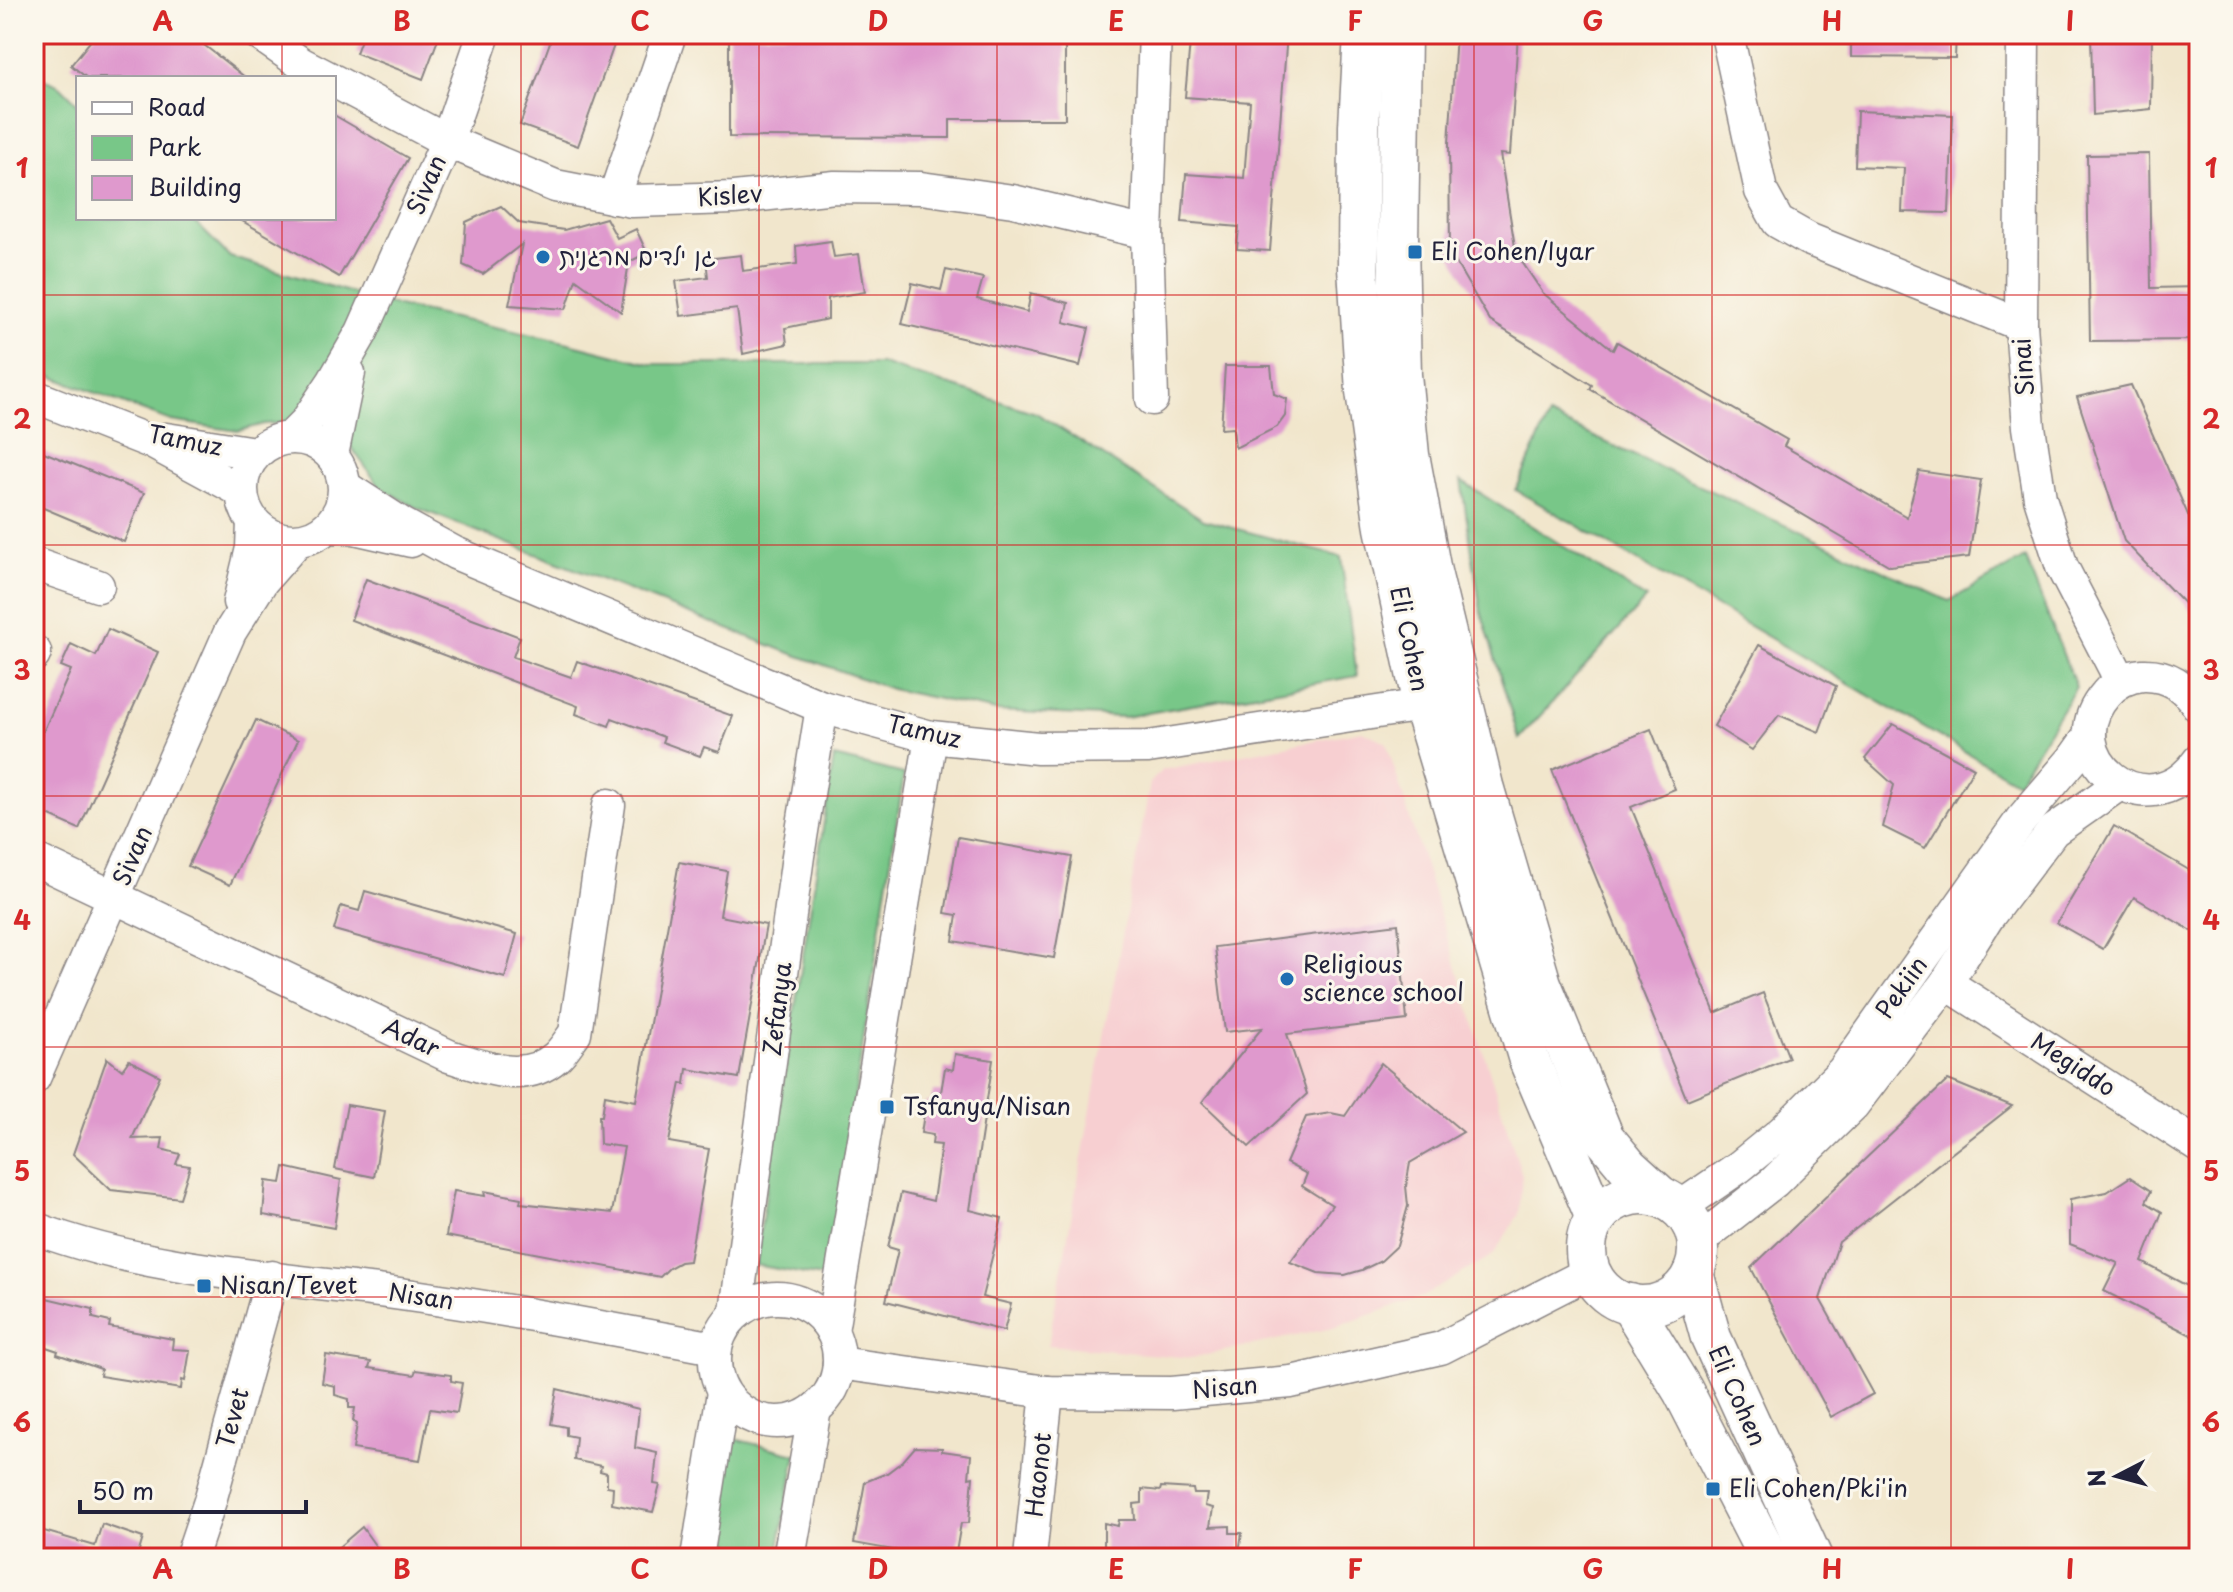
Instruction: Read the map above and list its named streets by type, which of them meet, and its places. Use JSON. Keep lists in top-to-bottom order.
{
  "streets": {
    "street": [
      "Sivan",
      "Kislev",
      "Sinai",
      "Tamuz",
      "Eli Cohen",
      "Pekiin",
      "Zefanya",
      "Adar",
      "Megiddo",
      "Nisan",
      "Tevet",
      "Haonot"
    ]
  },
  "crossings": [
    ["Sivan", "Kislev"],
    ["Sivan", "Tamuz"],
    ["Sivan", "Adar"],
    ["Sinai", "Pekiin"],
    ["Tamuz", "Eli Cohen"],
    ["Tamuz", "Zefanya"],
    ["Eli Cohen", "Pekiin"],
    ["Eli Cohen", "Nisan"],
    ["Pekiin", "Megiddo"],
    ["Pekiin", "Nisan"],
    ["Zefanya", "Nisan"],
    ["Nisan", "Tevet"],
    ["Nisan", "Haonot"]
  ],
  "places": {
    "transit": [
      "Eli Cohen/Iyar",
      "Tsfanya/Nisan",
      "Nisan/Tevet",
      "Eli Cohen/Pki'in"
    ],
    "other": ["גן ילדים מרגנית", "Religious science school"]
  },
  "legend": ["Road", "Park", "Building"],
  "scale_bar": "50 m",
  "north": "left",
  "grid": {
    "columns": [
      "A",
      "B",
      "C",
      "D",
      "E",
      "F",
      "G",
      "H",
      "I"
    ],
    "rows": [
      "1",
      "2",
      "3",
      "4",
      "5",
      "6"
    ]
  }
}
